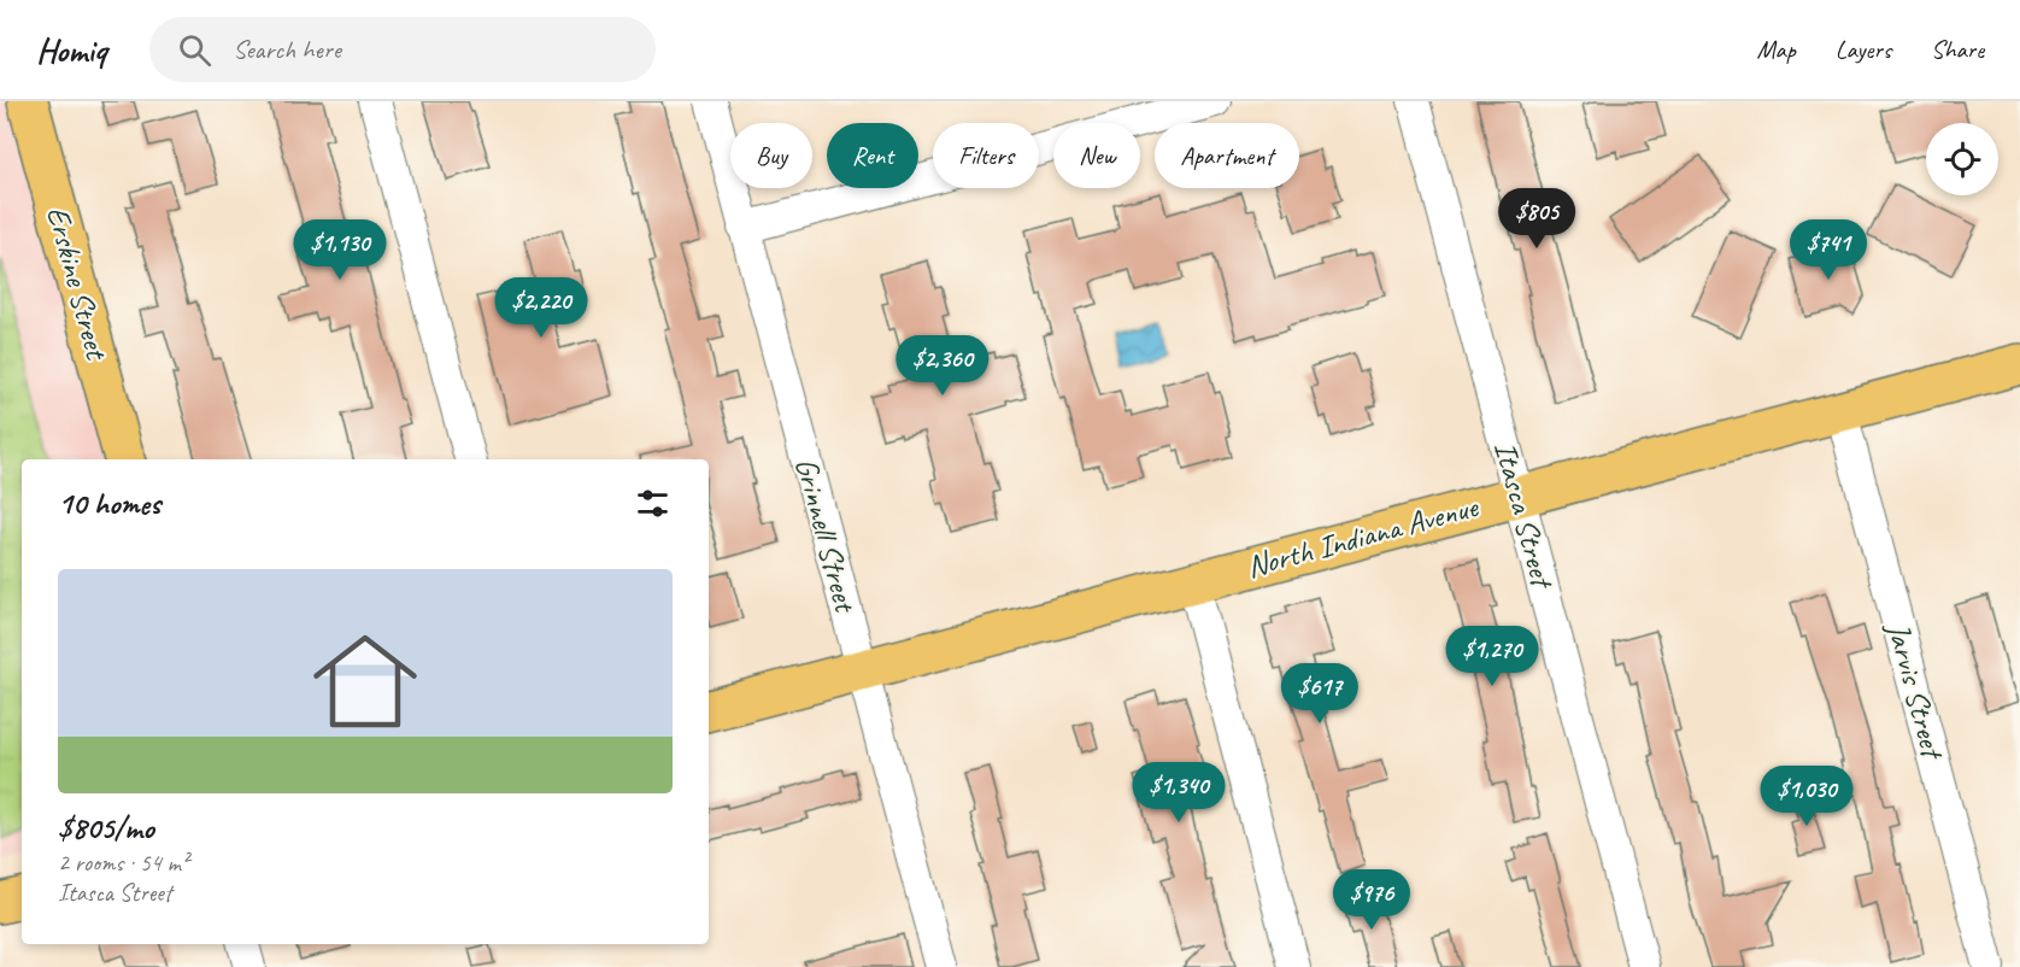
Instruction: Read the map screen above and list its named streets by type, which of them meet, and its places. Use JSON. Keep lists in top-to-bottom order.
{
  "streets": {
    "main road": ["Erskine Street", "North Indiana Avenue"],
    "street": ["Itasca Street", "Grinnell Street", "Jarvis Street"]
  },
  "crossings": [
    ["Itasca Street", "North Indiana Avenue"],
    ["Grinnell Street", "North Indiana Avenue"],
    ["North Indiana Avenue", "Jarvis Street"]
  ],
  "page": {
    "header": "Homiq",
    "search": "Search here",
    "nav": ["Map", "Layers", "Share"],
    "chip": [
      "Buy",
      "Rent",
      "Filters",
      "New",
      "Apartment"
    ],
    "price": [
      "$805",
      "$1,130",
      "$741",
      "$2,220",
      "$2,360",
      "$1,270",
      "$617",
      "$1,340",
      "$1,030",
      "$976"
    ],
    "heading": "10 homes",
    "list": [
      {
        "name": "$805/mo",
        "note": "2 rooms · 54 m² · Itasca Street"
      }
    ]
  }
}
